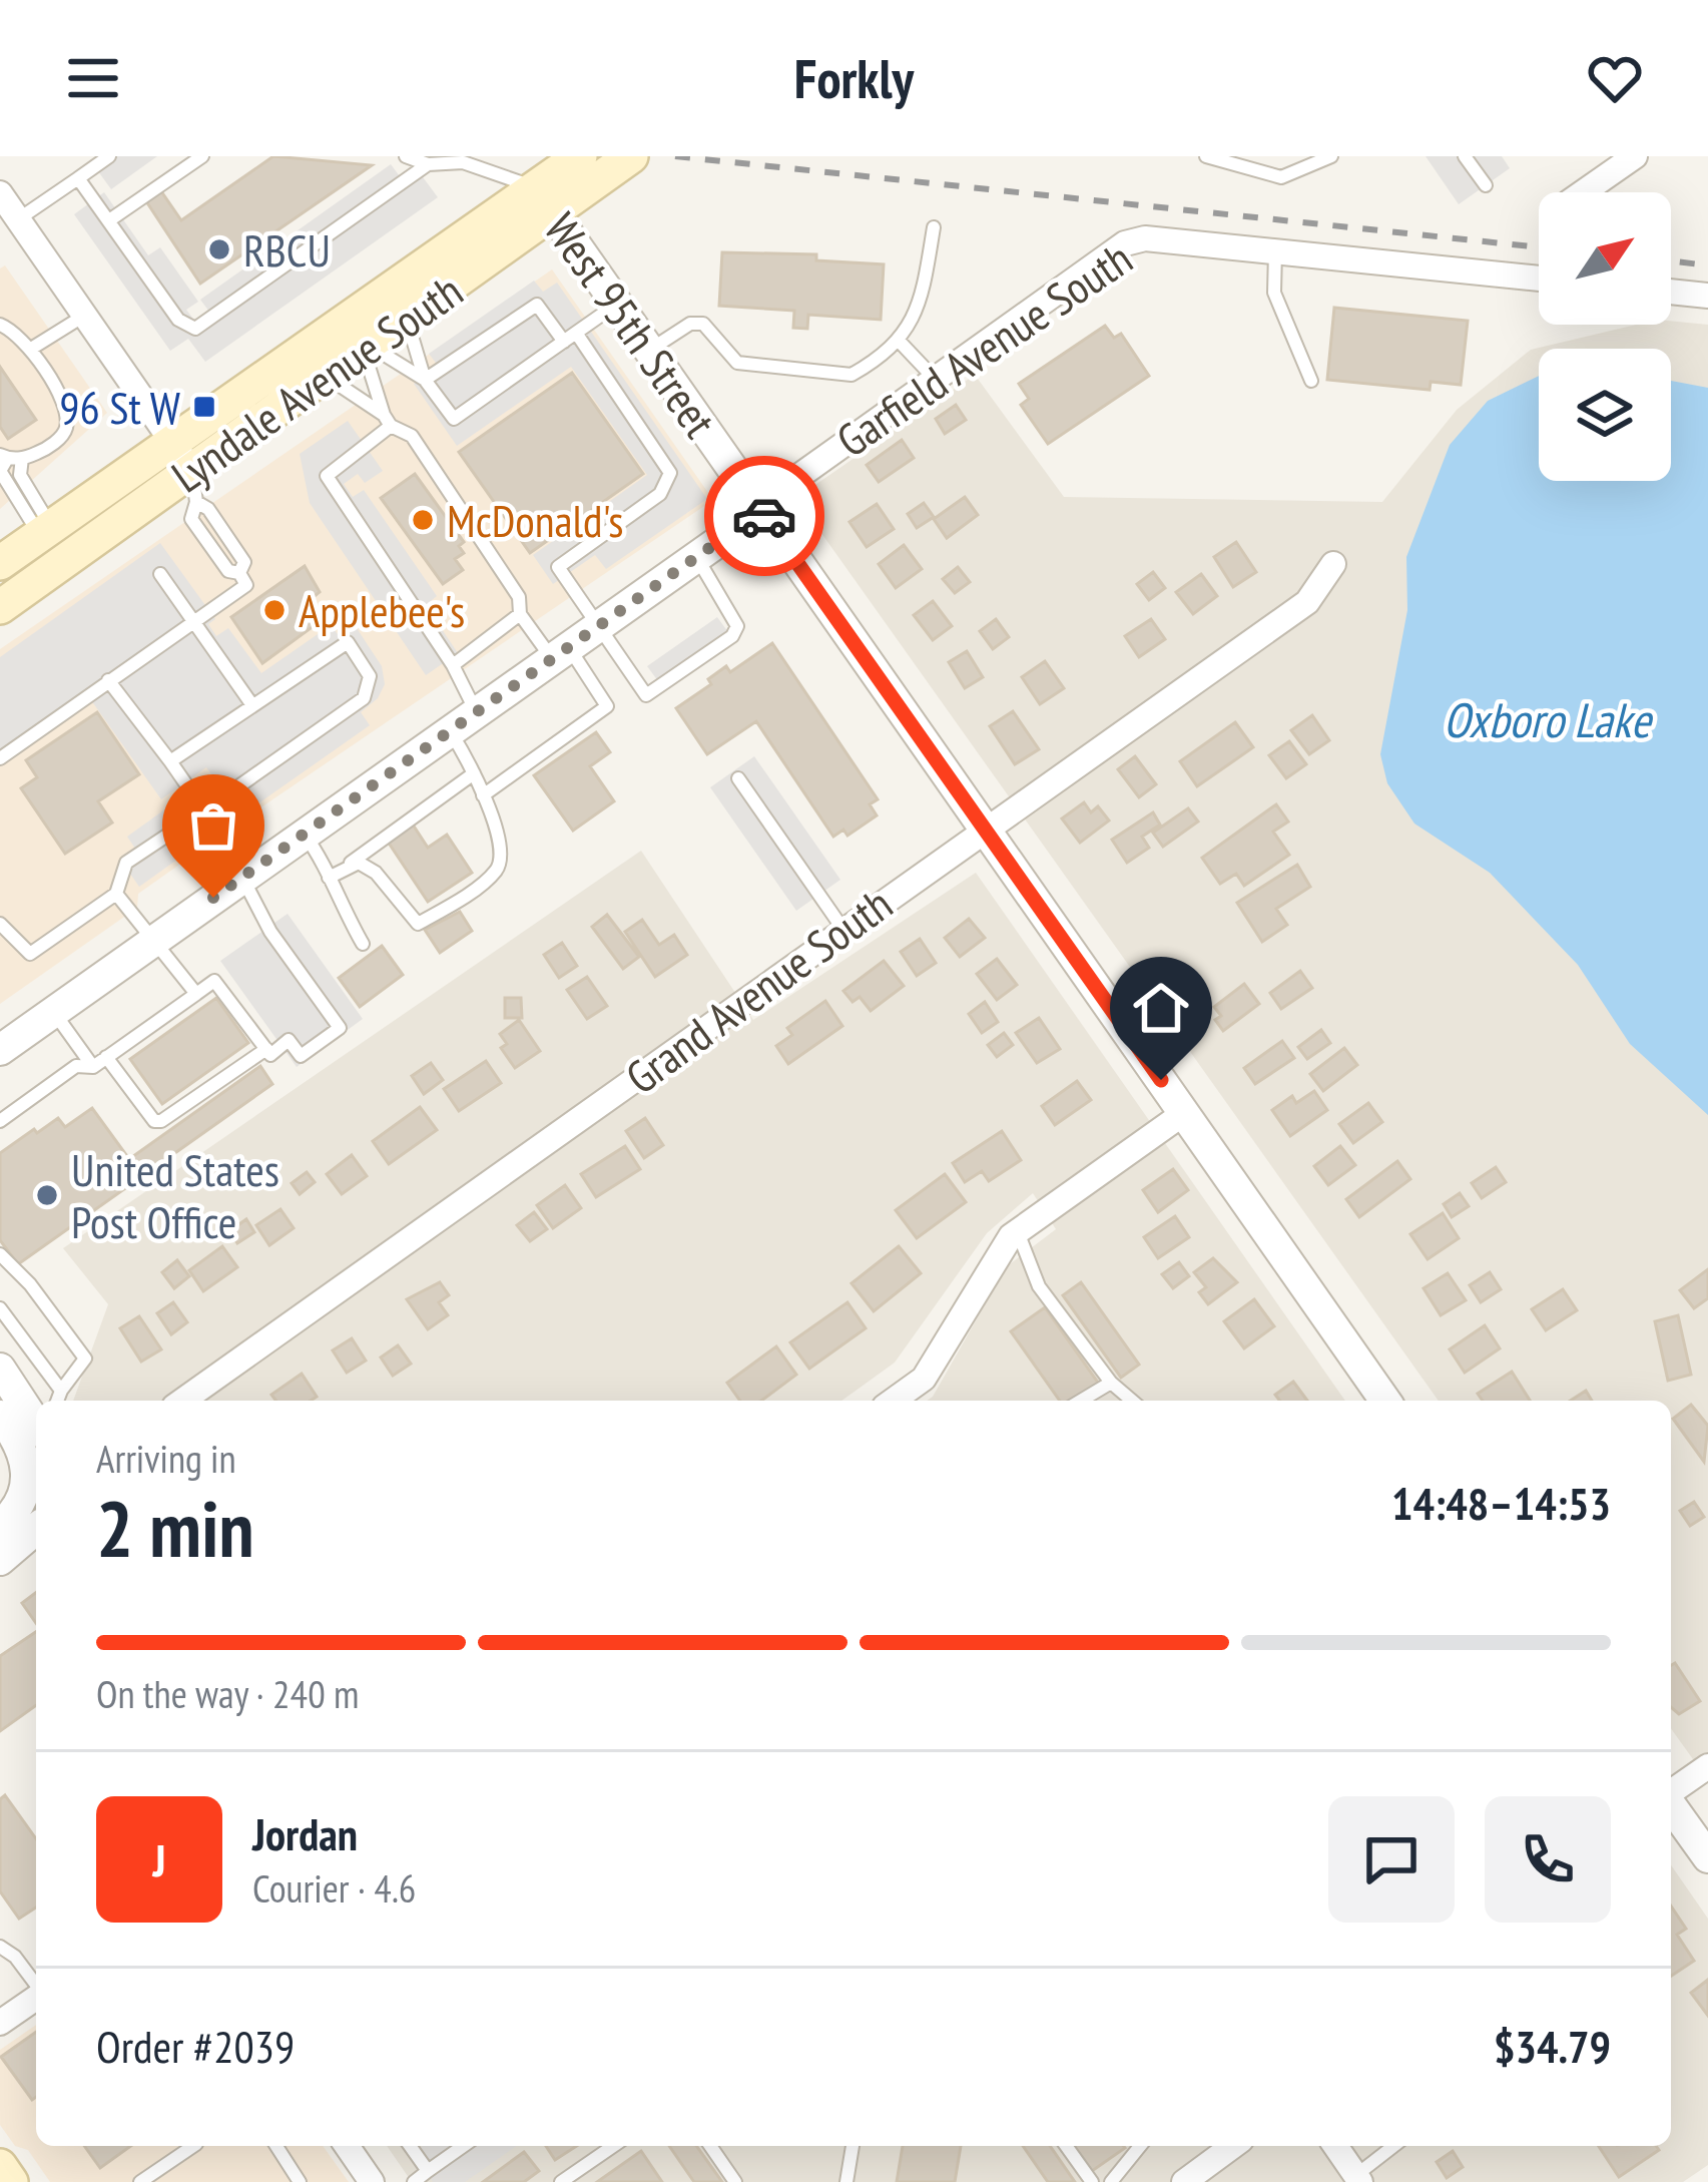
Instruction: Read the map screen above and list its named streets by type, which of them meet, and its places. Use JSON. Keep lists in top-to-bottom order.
{
  "streets": {
    "main road": ["Lyndale Avenue South"],
    "street": ["West 95th Street", "Garfield Avenue South", "Grand Avenue South"]
  },
  "crossings": [
    ["West 95th Street", "Garfield Avenue South"],
    ["West 95th Street", "Lyndale Avenue South"],
    ["West 95th Street", "Grand Avenue South"]
  ],
  "water": ["Oxboro Lake"],
  "places": {
    "other": [
      "RBCU",
      "McDonald's",
      "Applebee's",
      "United States Post Office"
    ],
    "transit": ["96 St W"]
  },
  "north": "top right",
  "page": {
    "header": "Forkly",
    "heading": ["2 min", "Arriving in", "14:48–14:53"],
    "panel": [
      "Jordan",
      "Courier · 4.6",
      "Order #2039",
      "$34.79"
    ],
    "bar": "On the way · 240 m",
    "round": "J"
  }
}
